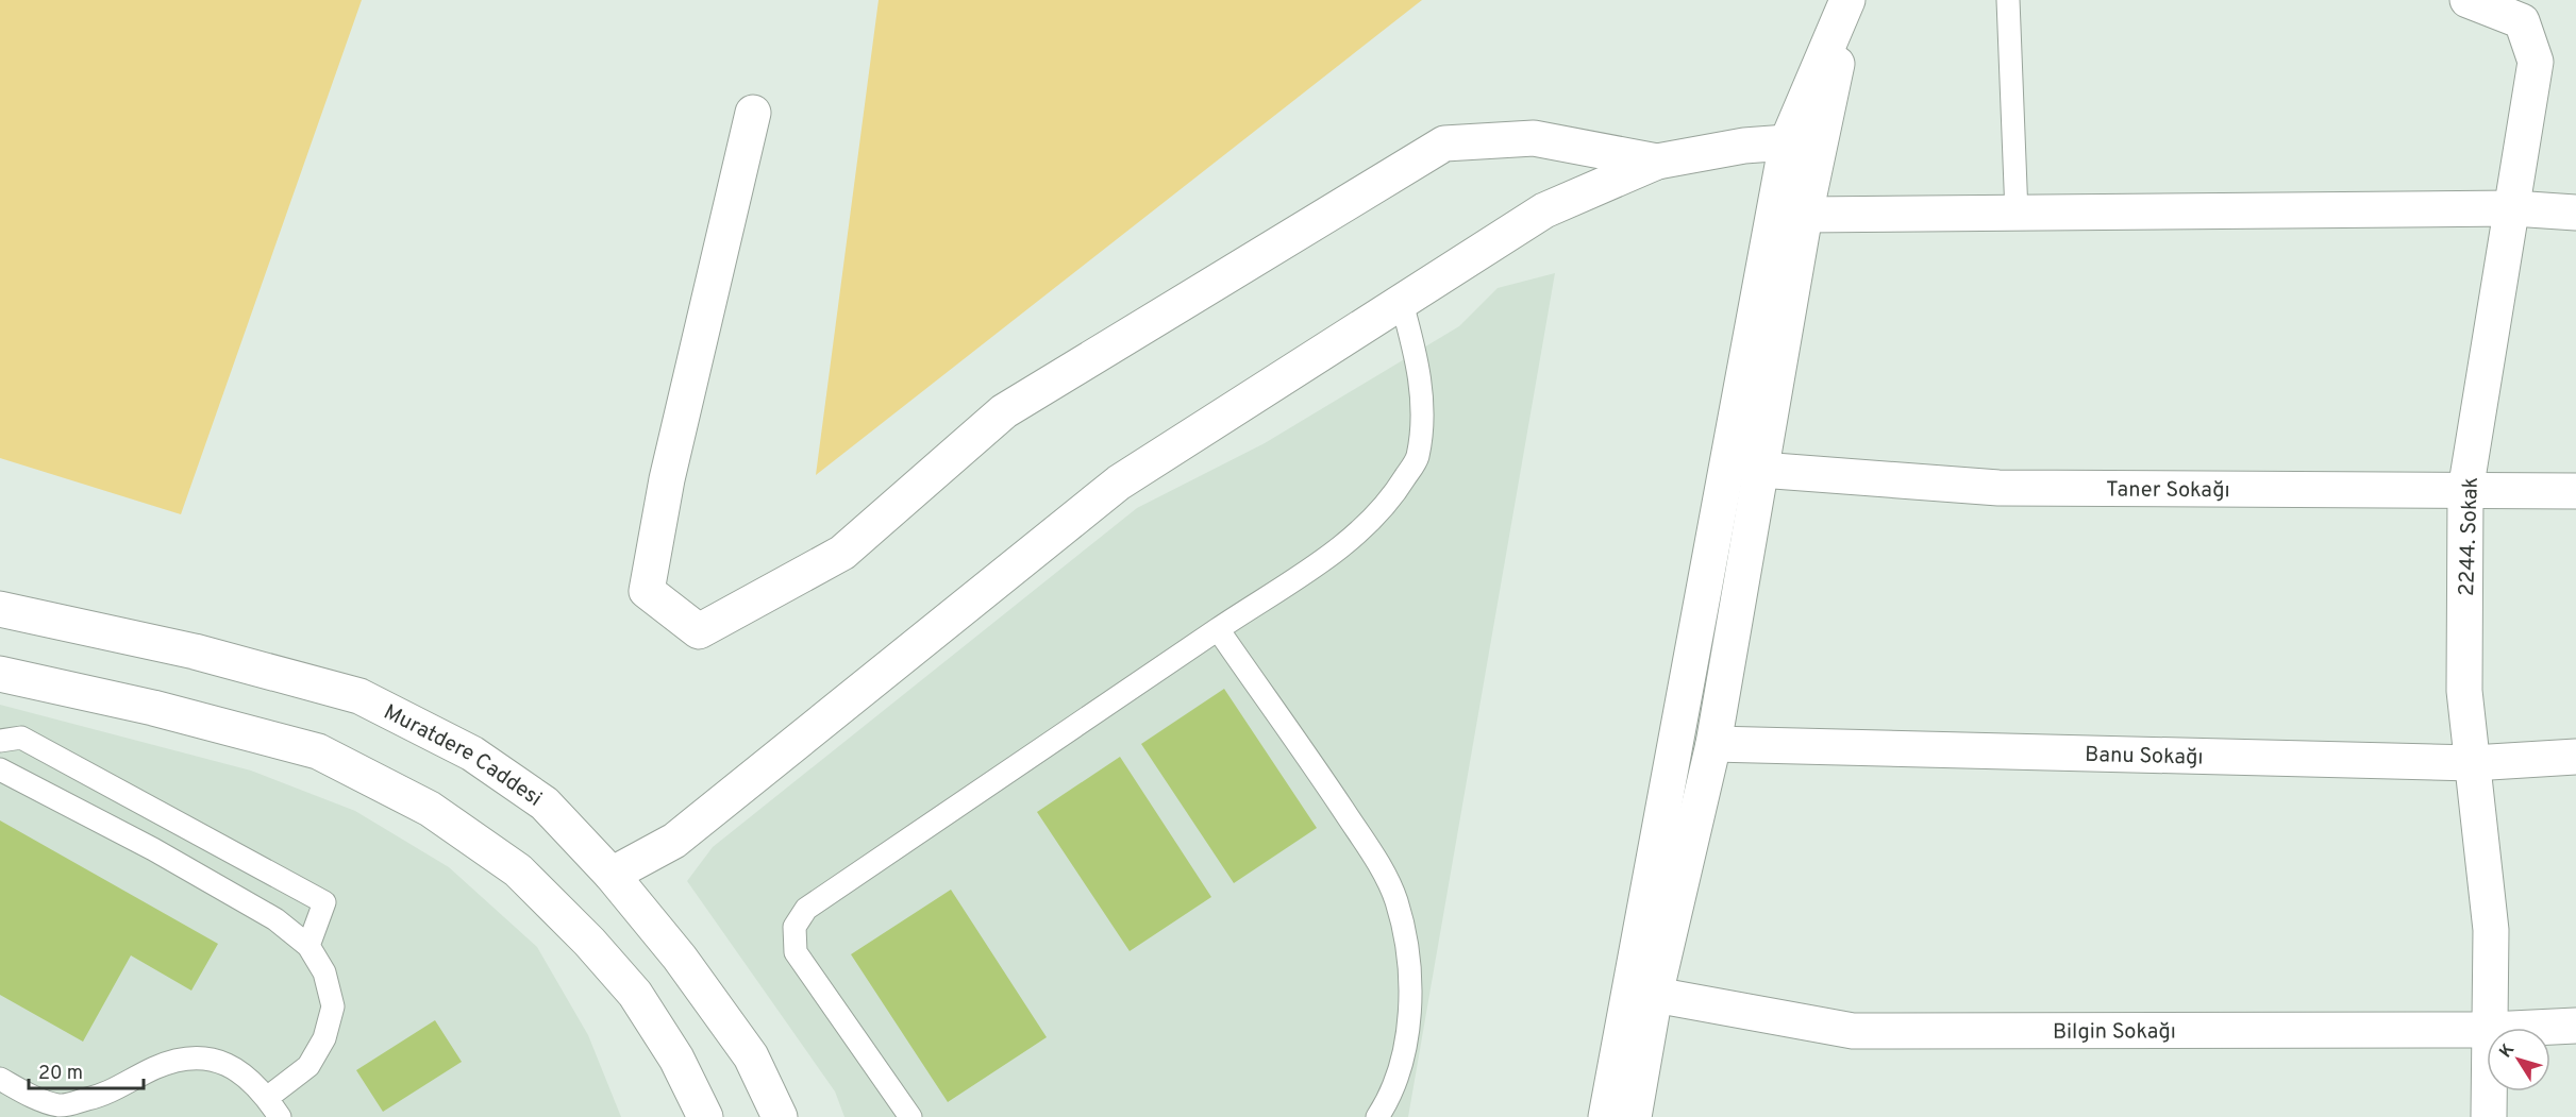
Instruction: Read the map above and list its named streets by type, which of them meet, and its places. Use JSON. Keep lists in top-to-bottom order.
{
  "streets": {
    "street": [
      "Taner Sokağı",
      "2244. Sokak",
      "Banu Sokağı",
      "Muratdere Caddesi",
      "Bilgin Sokağı"
    ]
  },
  "crossings": [
    ["Taner Sokağı", "2244. Sokak"],
    ["2244. Sokak", "Banu Sokağı"]
  ],
  "scale_bar": "20 m",
  "north": "top left"
}
